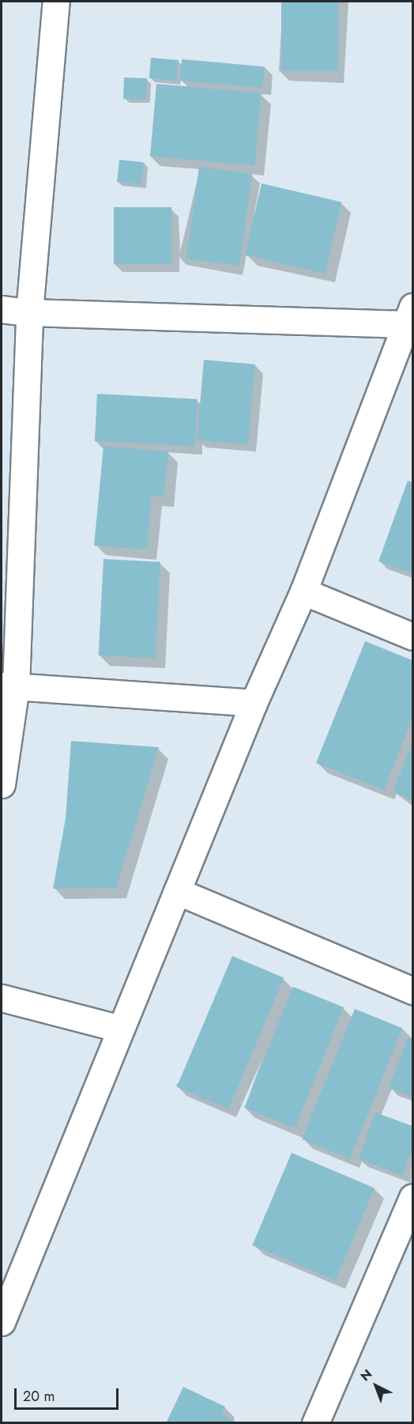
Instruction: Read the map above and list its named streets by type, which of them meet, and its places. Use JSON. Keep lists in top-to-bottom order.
{
  "scale_bar": "20 m",
  "north": "top left"
}
